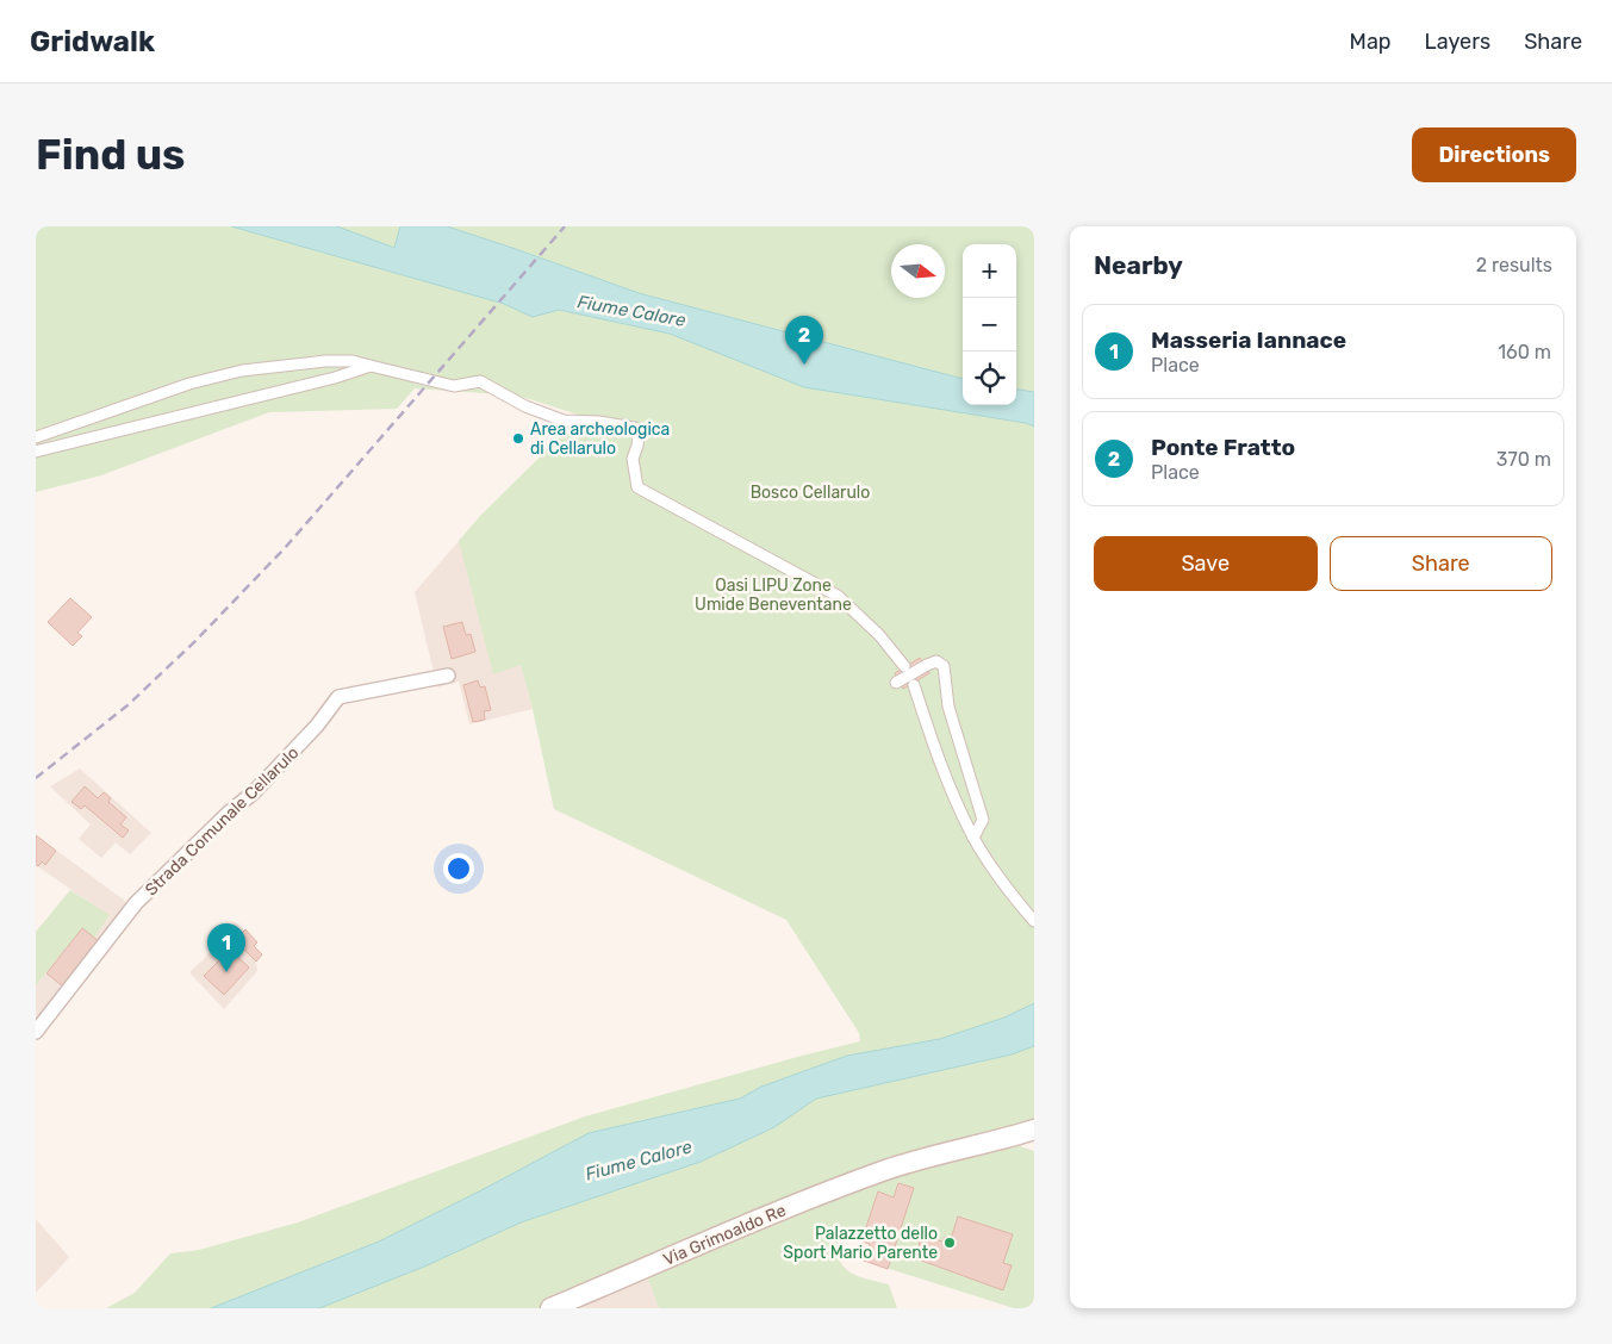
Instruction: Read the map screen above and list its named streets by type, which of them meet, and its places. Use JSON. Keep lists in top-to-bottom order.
{
  "streets": {
    "main road": ["Via Grimoaldo Re"],
    "street": ["Strada Comunale Cellarulo"]
  },
  "water": ["Fiume Calore"],
  "parks": ["Bosco Cellarulo", "Oasi LIPU Zone Umide Beneventane"],
  "places": ["Area archeologica di Cellarulo", "Palazzetto dello Sport Mario Parente"],
  "north": "right",
  "page": {
    "header": "Gridwalk",
    "nav": ["Map", "Layers", "Share"],
    "buttons": [
      "Directions",
      ["Save", "Share"]
    ],
    "title": "Find us",
    "heading": ["Nearby", "2 results"],
    "map_buttons": ["+", "−"],
    "list": [
      {
        "mark": "1",
        "name": "Masseria Iannace",
        "note": "Place",
        "value": "160 m"
      },
      {
        "mark": "2",
        "name": "Ponte Fratto",
        "note": "Place",
        "value": "370 m"
      }
    ],
    "pins": ["2", "1"]
  }
}
